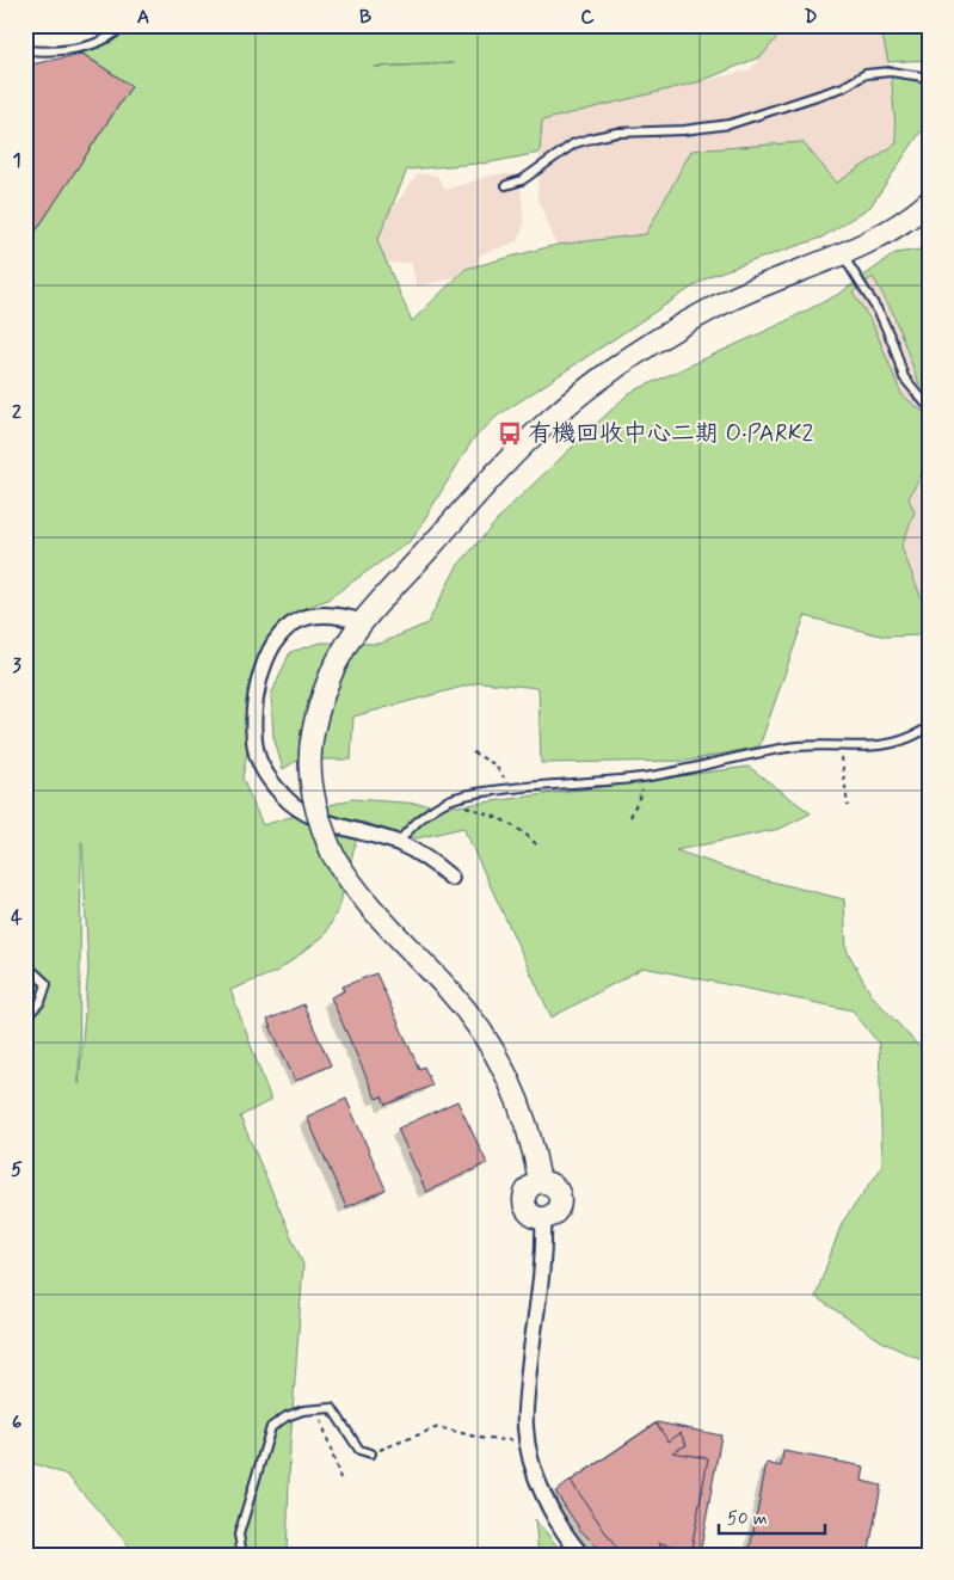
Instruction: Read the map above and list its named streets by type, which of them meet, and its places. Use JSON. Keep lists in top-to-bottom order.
{
  "places": {
    "bus stop": ["有機回收中心二期 O·PARK2"]
  },
  "scale_bar": "50 m",
  "grid": {
    "columns": [
      "A",
      "B",
      "C",
      "D"
    ],
    "rows": [
      "1",
      "2",
      "3",
      "4",
      "5",
      "6"
    ]
  }
}
